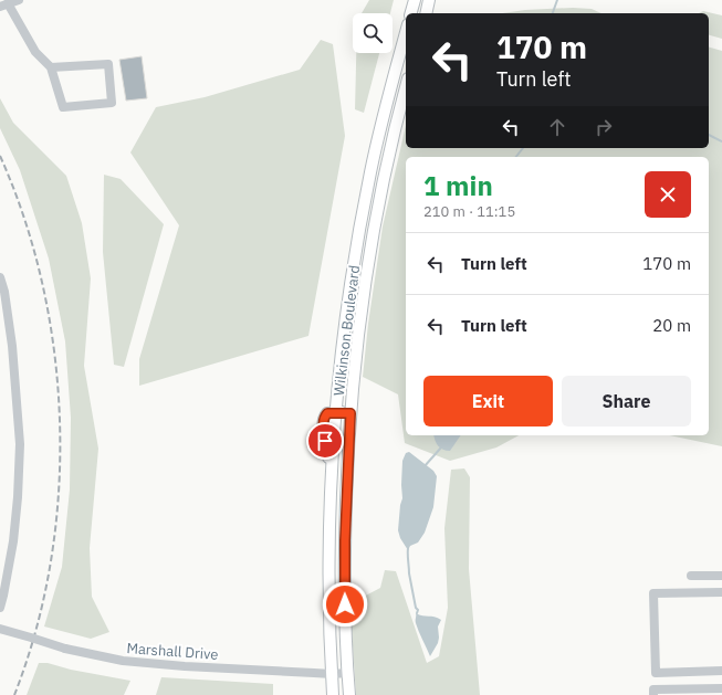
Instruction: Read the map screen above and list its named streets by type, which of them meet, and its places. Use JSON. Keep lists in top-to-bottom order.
{
  "streets": {
    "main road": ["Wilkinson Boulevard"],
    "street": ["Marshall Drive"]
  },
  "crossings": [
    ["Wilkinson Boulevard", "Marshall Drive"]
  ],
  "page": {
    "turn": ["170 m", "Turn left"],
    "heading": ["1 min", "210 m · 11:15"],
    "list": [
      {
        "name": "Turn left",
        "value": "170 m"
      },
      {
        "name": "Turn left",
        "value": "20 m"
      }
    ],
    "buttons": ["Exit", "Share"]
  }
}
